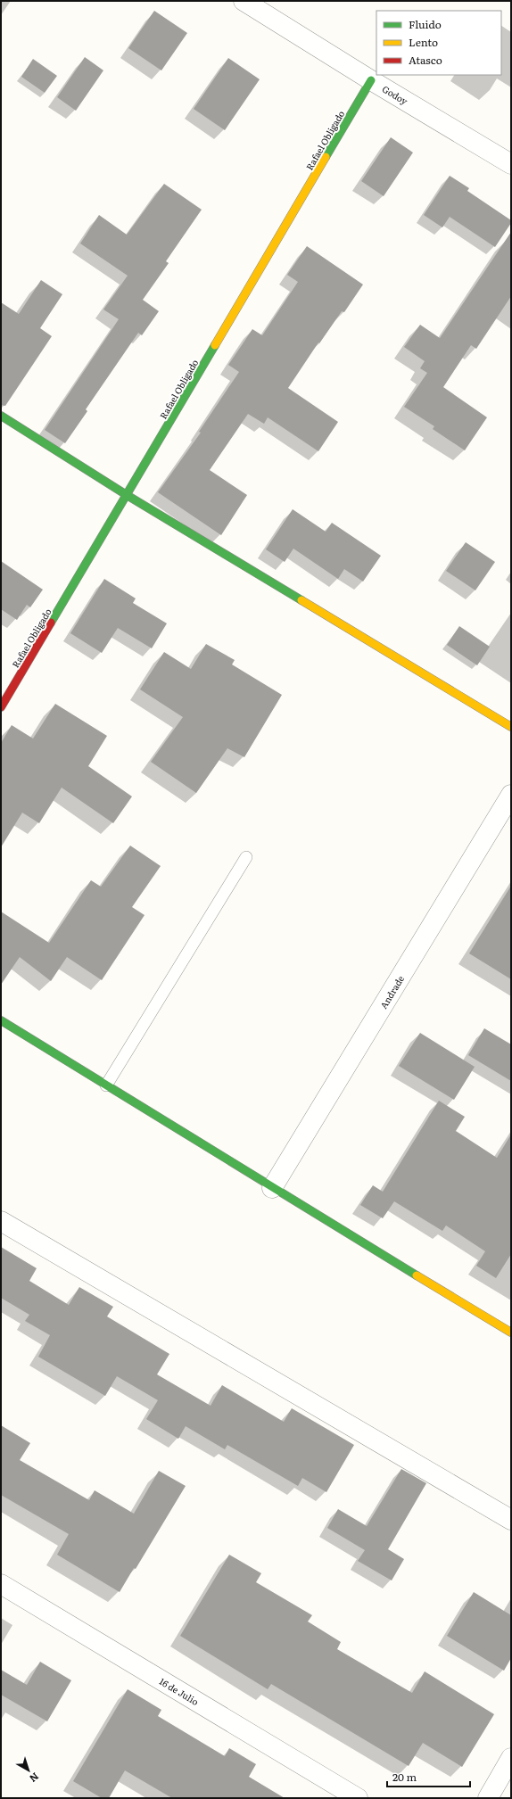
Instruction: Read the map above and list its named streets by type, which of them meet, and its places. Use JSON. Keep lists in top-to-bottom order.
{
  "streets": {
    "street": [
      "Godoy",
      "Rafael Obligado",
      "Andrade",
      "16 de Julio"
    ]
  },
  "crossings": [
    ["Godoy", "Rafael Obligado"]
  ],
  "legend": ["Fluido", "Lento", "Atasco"],
  "scale_bar": "20 m",
  "north": "bottom right"
}
